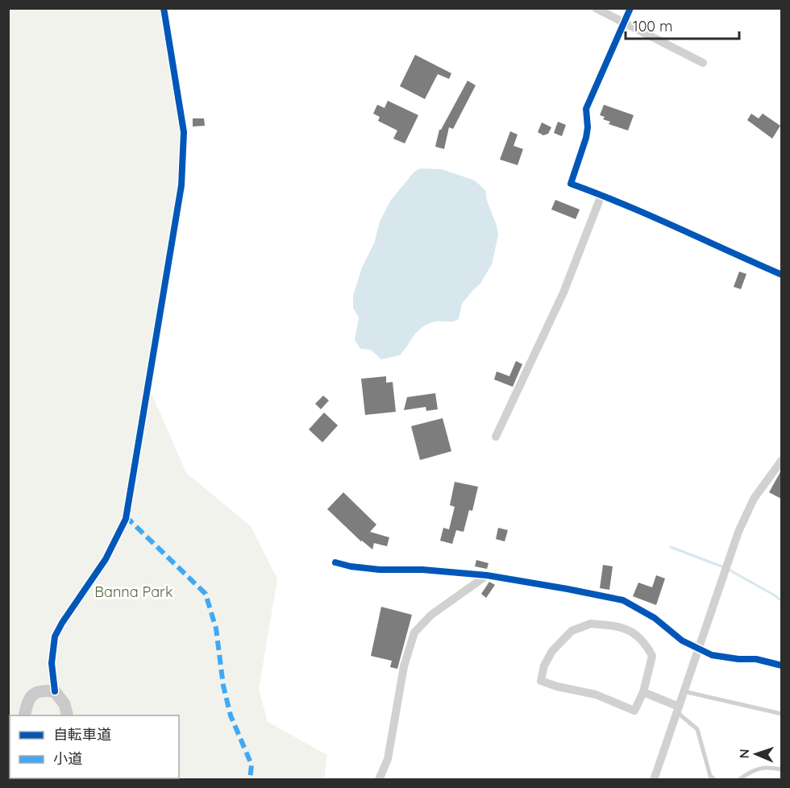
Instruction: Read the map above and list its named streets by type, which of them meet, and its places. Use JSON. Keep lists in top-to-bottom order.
{
  "parks": ["Banna Park"],
  "legend": ["自転車道", "小道"],
  "scale_bar": "100 m",
  "north": "left"
}
